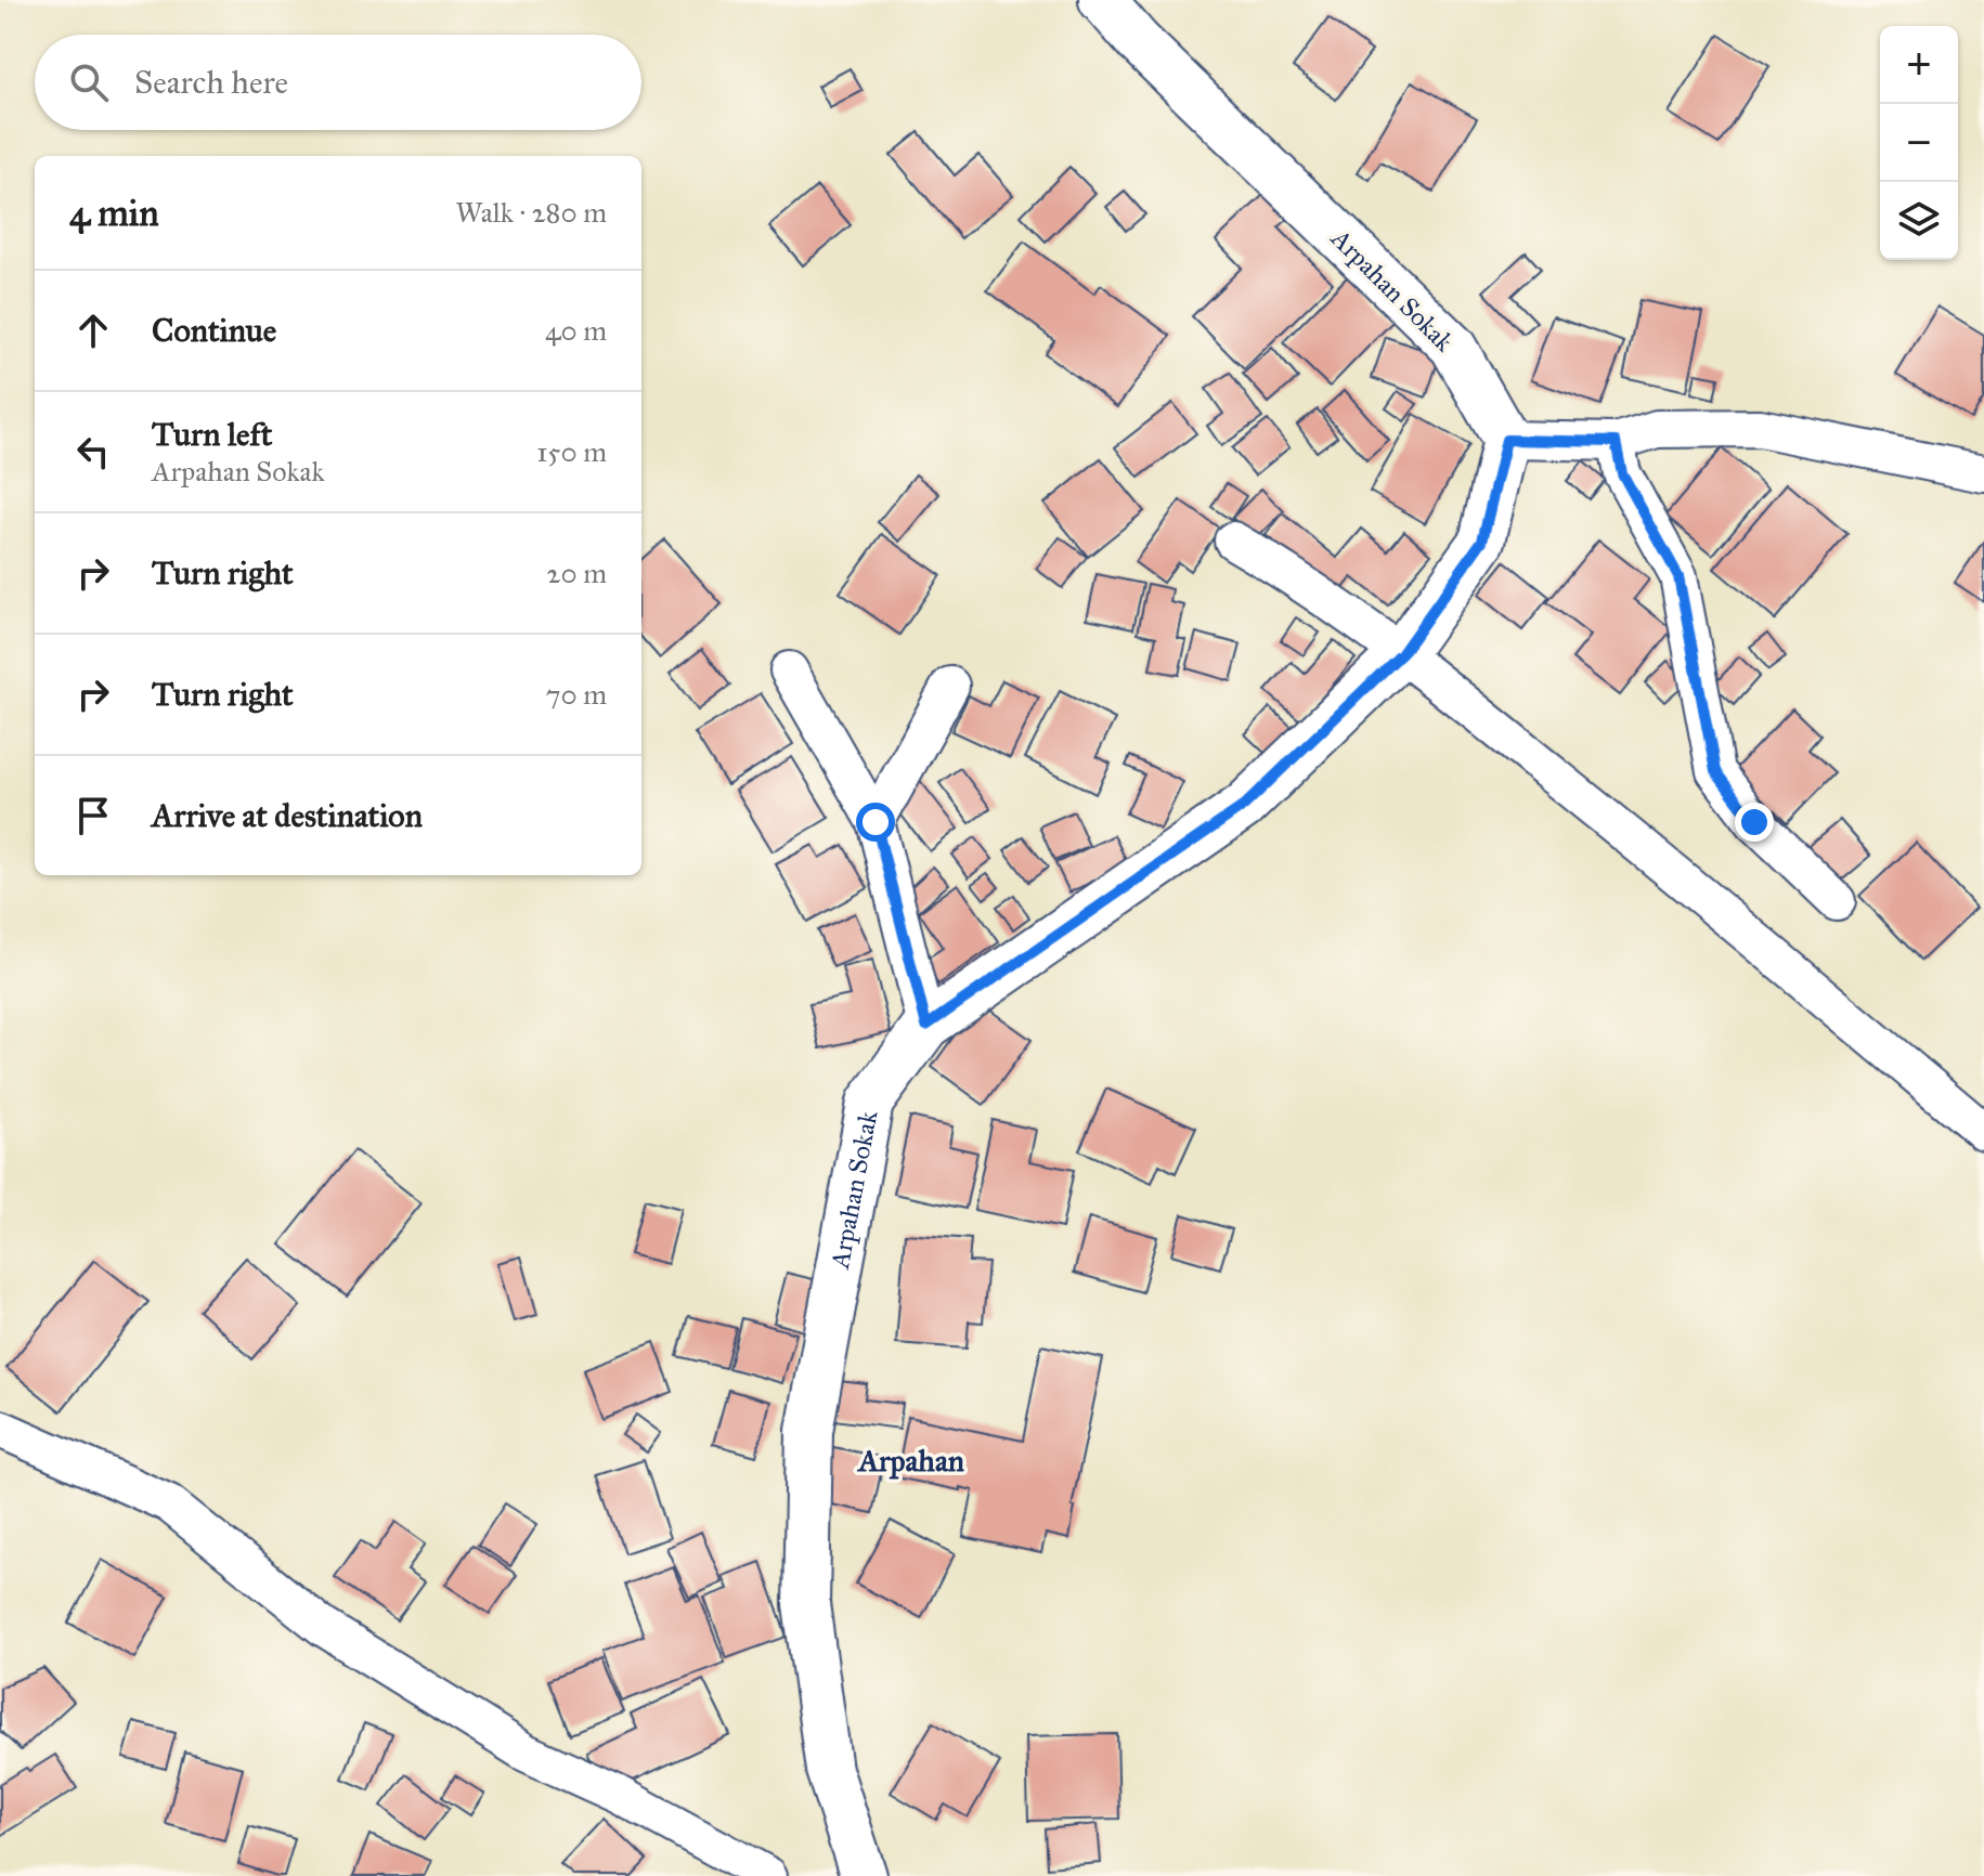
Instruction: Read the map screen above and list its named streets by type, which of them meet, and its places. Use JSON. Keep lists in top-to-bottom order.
{
  "streets": {
    "street": ["Arpahan Sokak"]
  },
  "districts": ["Arpahan"],
  "page": {
    "map_buttons": ["+", "−"],
    "search": "Search here",
    "heading": ["4 min", "Walk · 280 m"],
    "list": [
      ["Continue", "40 m"],
      ["Turn left", "Arpahan Sokak", "150 m"],
      ["Turn right", "20 m"],
      ["Turn right", "70 m"],
      "Arrive at destination"
    ]
  }
}
